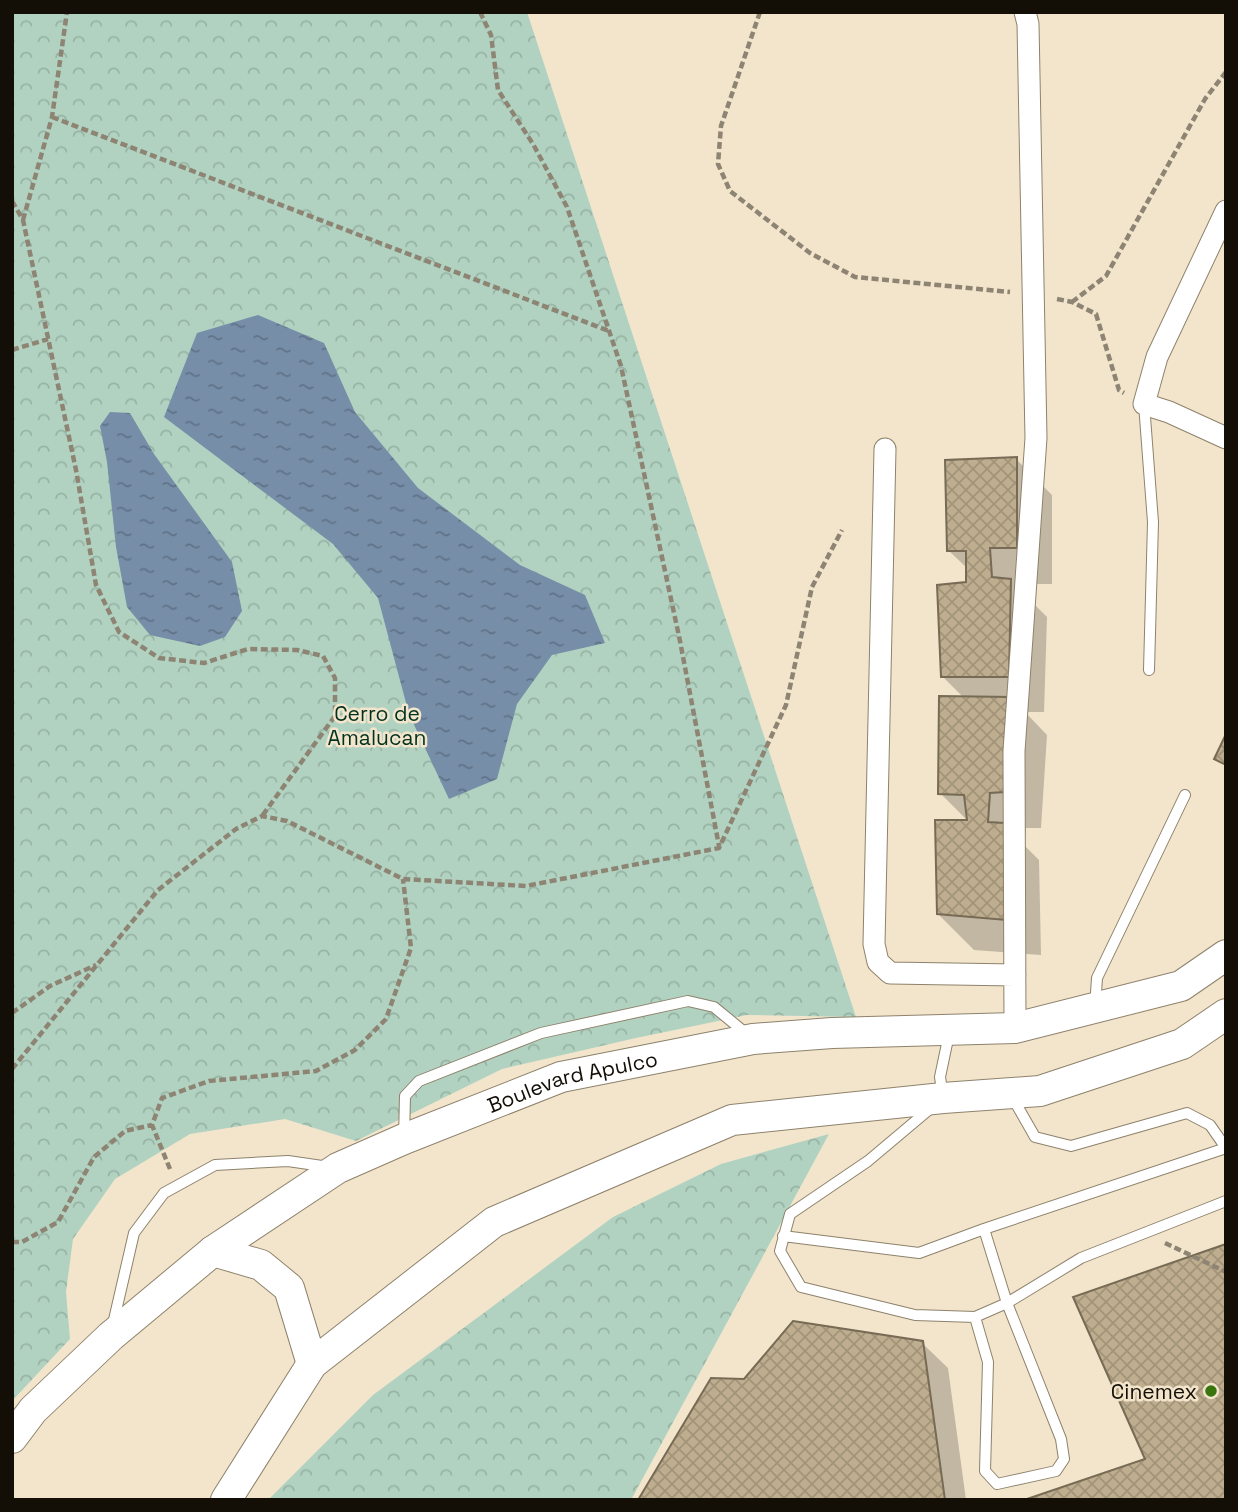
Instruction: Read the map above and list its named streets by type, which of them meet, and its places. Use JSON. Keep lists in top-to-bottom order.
{
  "streets": {
    "street": ["Boulevard Apulco"]
  },
  "parks": ["Cerro de Amalucan"],
  "places": ["Cinemex"]
}
